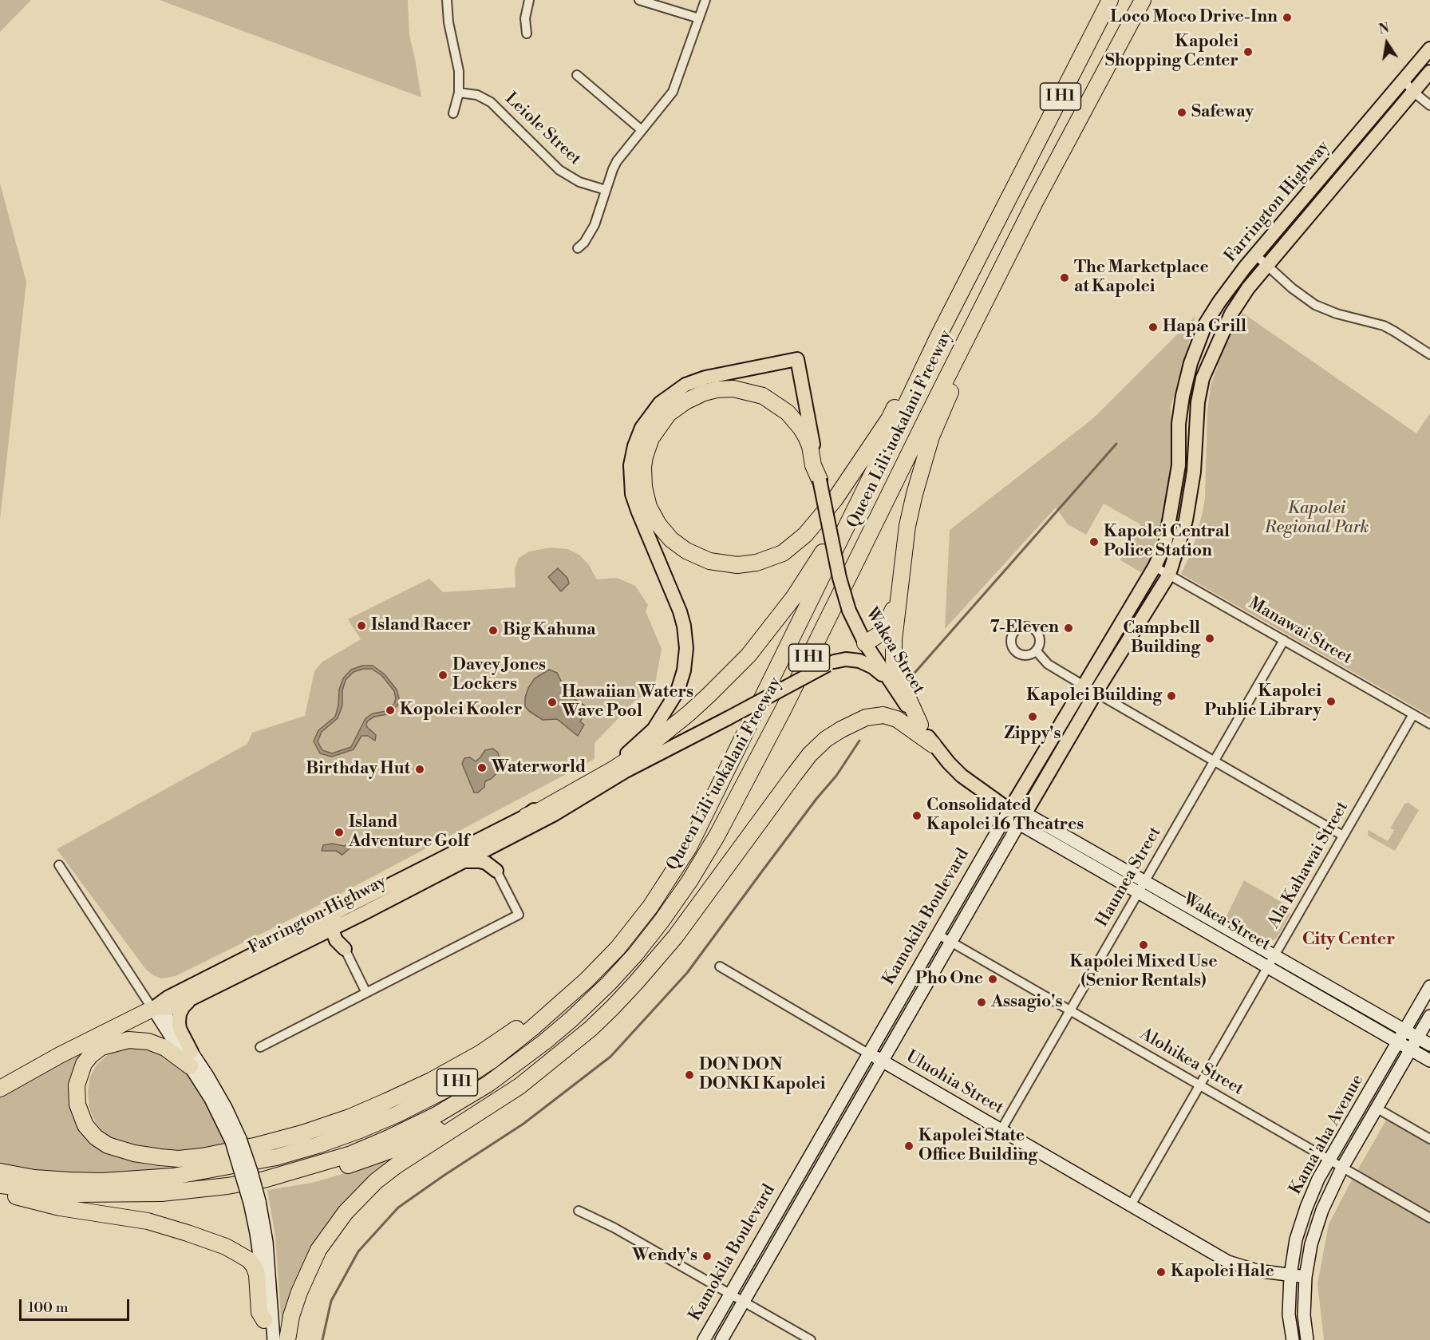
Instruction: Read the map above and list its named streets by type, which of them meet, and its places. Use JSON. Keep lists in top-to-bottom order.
{
  "streets": {
    "highway": ["I H1", "Queen Liliʻuokalani Freeway"],
    "main road": ["Farrington Highway", "Wakea Street", "Kamokila Boulevard"],
    "street": [
      "Leiole Street",
      "Manawai Street",
      "Ala Kahawai Street",
      "Haumea Street",
      "Alohikea Street",
      "Uluohia Street",
      "Kama'aha Avenue"
    ]
  },
  "crossings": [
    ["Farrington Highway", "Wakea Street"],
    ["Farrington Highway", "Kamokila Boulevard"],
    ["Manawai Street", "Ala Kahawai Street"],
    ["Manawai Street", "Haumea Street"],
    ["Manawai Street", "Kamokila Boulevard"],
    ["Wakea Street", "Ala Kahawai Street"],
    ["Wakea Street", "Haumea Street"],
    ["Wakea Street", "Kamokila Boulevard"],
    ["Wakea Street", "Kama'aha Avenue"],
    ["Ala Kahawai Street", "Alohikea Street"],
    ["Ala Kahawai Street", "Uluohia Street"],
    ["Haumea Street", "Alohikea Street"],
    ["Haumea Street", "Uluohia Street"],
    ["Kamokila Boulevard", "Alohikea Street"],
    ["Kamokila Boulevard", "Uluohia Street"],
    ["Alohikea Street", "Kama'aha Avenue"],
    ["Uluohia Street", "Kama'aha Avenue"]
  ],
  "districts": ["City Center"],
  "parks": ["Kapolei Regional Park"],
  "places": [
    "Loco Moco Drive-Inn",
    "Kapolei Shopping Center",
    "Safeway",
    "The Marketplace at Kapolei",
    "Hapa Grill",
    "Kapolei Central Police Station",
    "Island Racer",
    "7-Eleven",
    "Big Kahuna",
    "Campbell Building",
    "Davey Jones Lockers",
    "Kapolei Building",
    "Kapolei Public Library",
    "Hawaiian Waters Wave Pool",
    "Kopolei Kooler",
    "Zippy's",
    "Waterworld",
    "Birthday Hut",
    "Consolidated Kapolei 16 Theatres",
    "Island Adventure Golf",
    "Kapolei Mixed Use (Senior Rentals)",
    "Pho One",
    "Assagio's",
    "DON DON DONKI Kapolei",
    "Kapolei State Office Building",
    "Wendy's",
    "Kapolei Hale"
  ],
  "scale_bar": "100 m",
  "north": "top"
}
